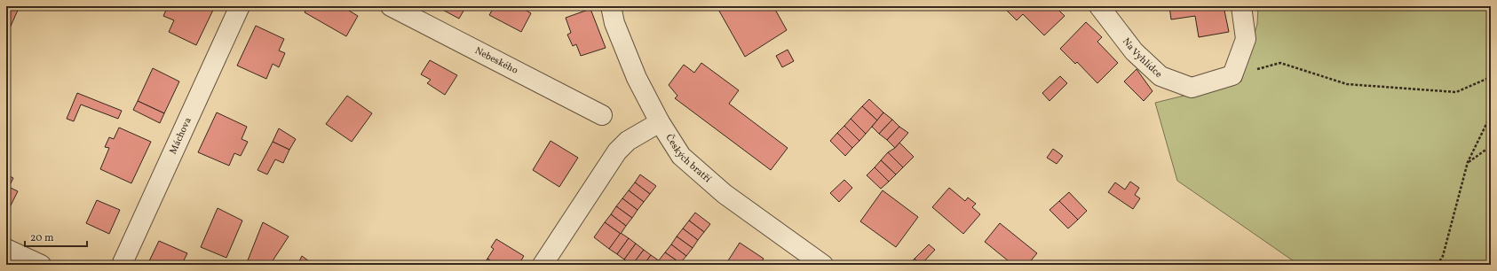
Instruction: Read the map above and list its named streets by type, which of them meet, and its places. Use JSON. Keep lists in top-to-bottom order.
{
  "streets": {
    "street": [
      "Na Vyhlídce",
      "Nebeského",
      "Máchova",
      "Českých bratří"
    ]
  },
  "scale_bar": "20 m"
}
